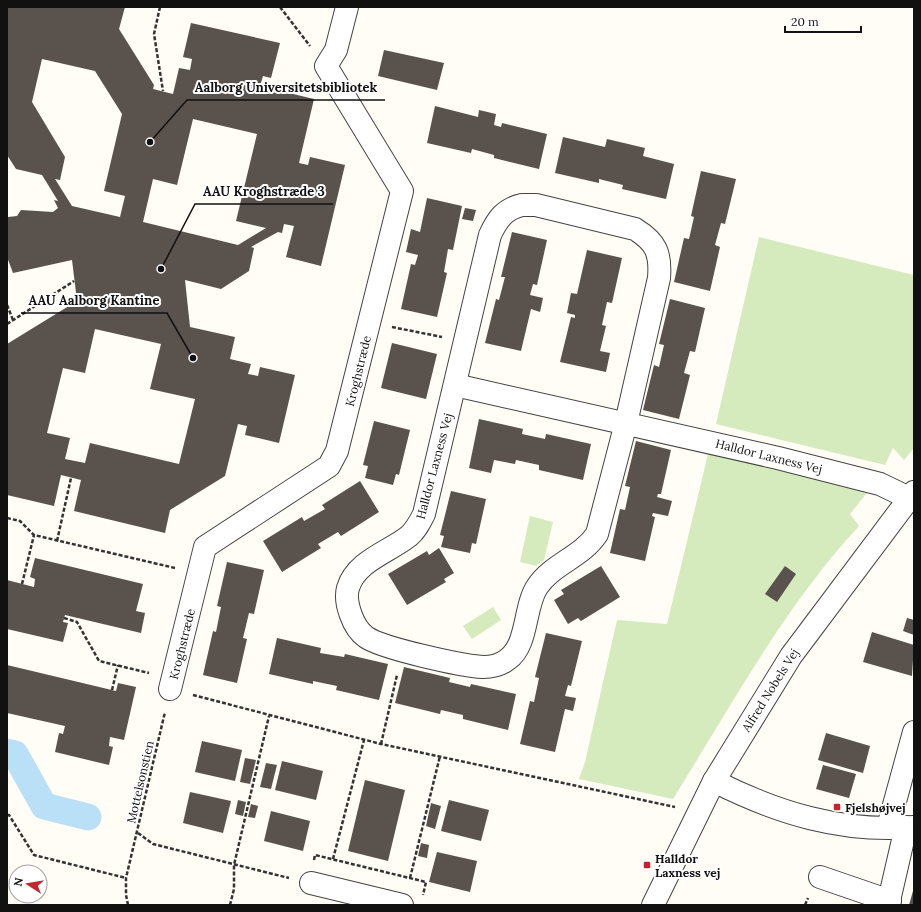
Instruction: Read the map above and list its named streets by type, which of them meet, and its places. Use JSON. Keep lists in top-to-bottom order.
{
  "streets": {
    "street": ["Kroghstræde", "Halldor Laxness Vej", "Alfred Nobels Vej"],
    "path": ["Mottelsonstien"]
  },
  "crossings": [
    ["Kroghstræde", "Mottelsonstien"],
    ["Halldor Laxness Vej", "Alfred Nobels Vej"]
  ],
  "places": {
    "other": ["Aalborg Universitetsbibliotek", "AAU Kroghstræde 3", "AAU Aalborg Kantine"],
    "transit": ["Fjelshøjvej", "Halldor Laxness vej"]
  },
  "scale_bar": "20 m",
  "north": "left"
}
